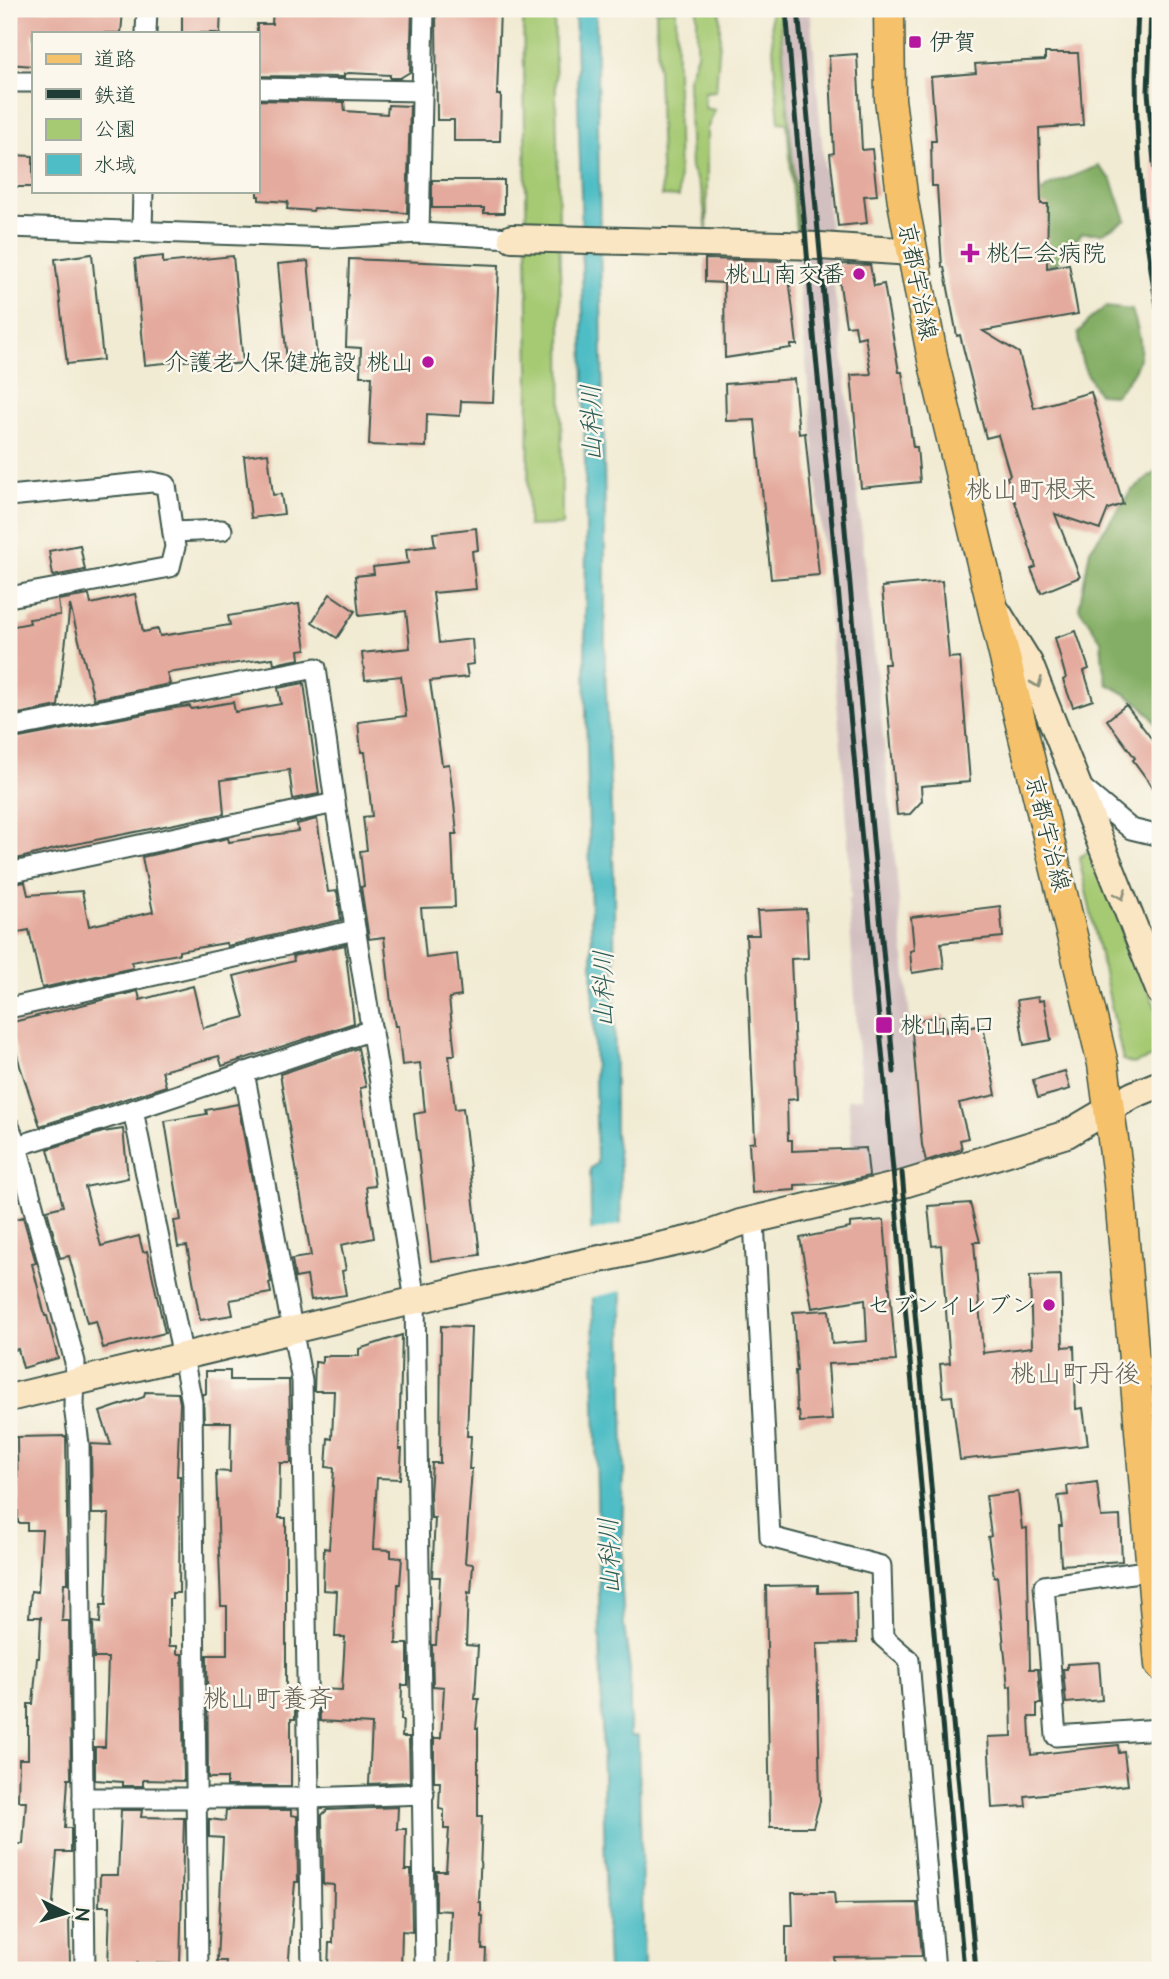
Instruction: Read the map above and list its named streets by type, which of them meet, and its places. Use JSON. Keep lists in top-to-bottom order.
{
  "streets": {
    "main road": ["京都宇治線"]
  },
  "districts": ["桃山町根来", "桃山町丹後", "桃山町養斉"],
  "water": ["山科川"],
  "places": {
    "transit": ["伊賀", "桃山南口"],
    "health": ["桃仁会病院"],
    "other": ["桃山南交番", "介護老人保健施設 桃山", "セブンイレブン"]
  },
  "legend": [
    "道路",
    "鉄道",
    "公園",
    "水域"
  ],
  "north": "right"
}
